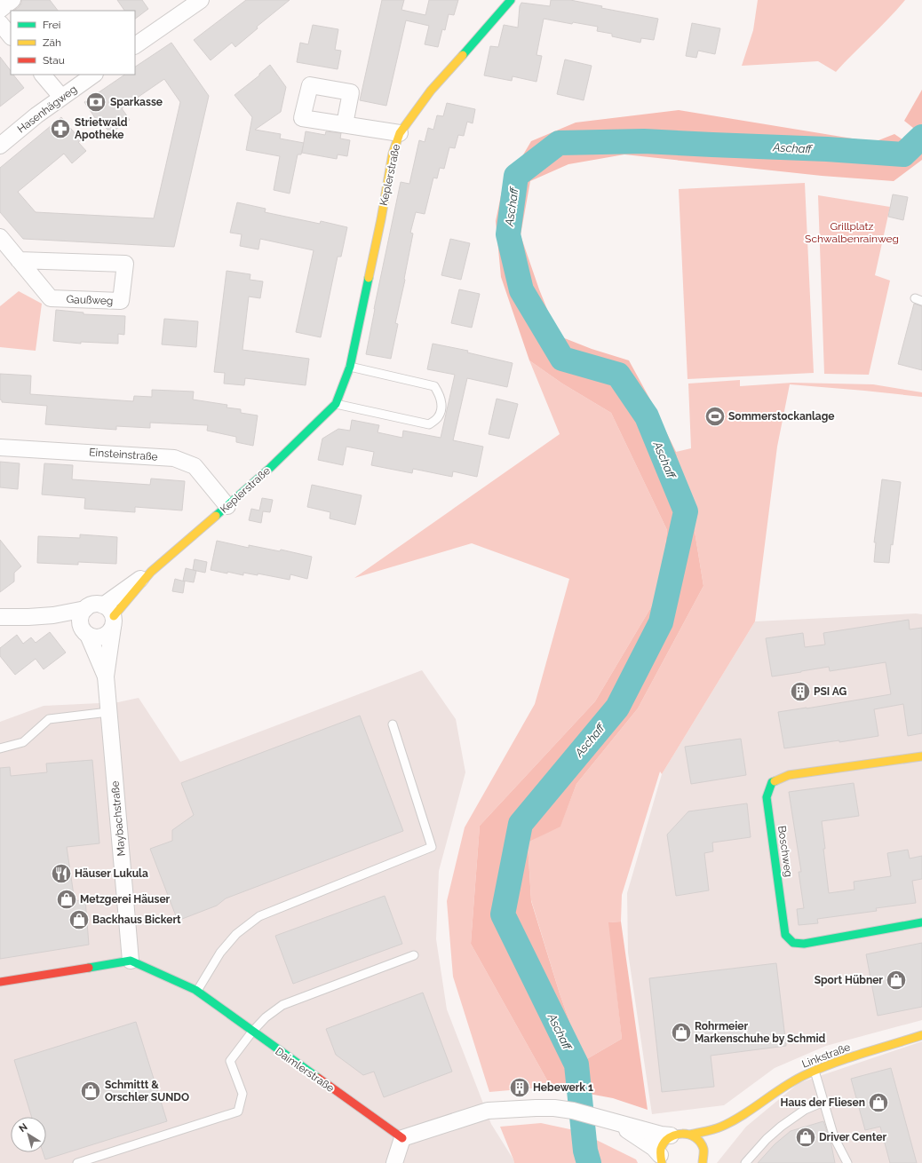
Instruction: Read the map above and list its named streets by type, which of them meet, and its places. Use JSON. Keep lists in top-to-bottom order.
{
  "streets": {
    "street": [
      "Hasenhägweg",
      "Keplerstraße",
      "Gaußweg",
      "Einsteinstraße",
      "Maybachstraße",
      "Boschweg",
      "Linkstraße",
      "Daimlerstraße"
    ]
  },
  "crossings": [
    ["Keplerstraße", "Einsteinstraße"],
    ["Keplerstraße", "Maybachstraße"],
    ["Maybachstraße", "Daimlerstraße"]
  ],
  "water": ["Aschaff"],
  "parks": ["Grillplatz Schwalbenrainweg"],
  "places": {
    "bank": ["Sparkasse"],
    "pharmacy": ["Strietwald Apotheke"],
    "sports": ["Sommerstockanlage"],
    "building": ["PSI AG", "Hebewerk 1"],
    "restaurant": ["Häuser Lukula"],
    "shop": [
      "Metzgerei Häuser",
      "Backhaus Bickert",
      "Sport Hübner",
      "Rohrmeier Markenschuhe by Schmid",
      "Schmittt & Orschler SUNDO",
      "Haus der Fliesen",
      "Driver Center"
    ]
  },
  "legend": ["Frei", "Zäh", "Stau"],
  "north": "top left"
}
